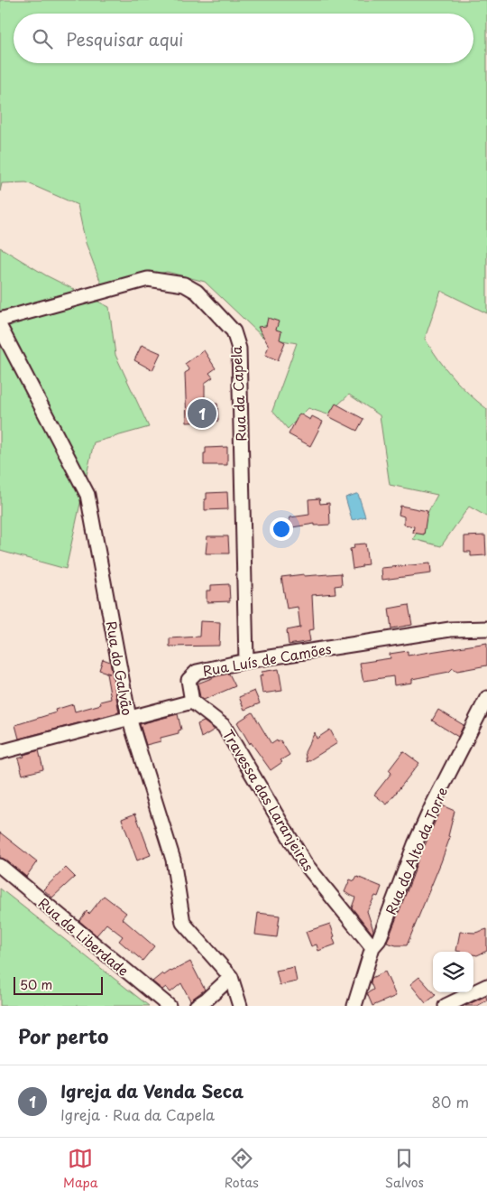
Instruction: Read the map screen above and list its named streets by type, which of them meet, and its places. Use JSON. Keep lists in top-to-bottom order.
{
  "streets": {
    "street": [
      "Rua da Capela",
      "Rua Luís de Camões",
      "Rua do Galvão",
      "Travessa das Laranjeiras",
      "Rua do Alto da Torre",
      "Rua da Liberdade"
    ]
  },
  "crossings": [
    ["Rua da Capela", "Rua Luís de Camões"],
    ["Rua Luís de Camões", "Travessa das Laranjeiras"],
    ["Travessa das Laranjeiras", "Rua do Alto da Torre"]
  ],
  "scale_bar": "50 m",
  "page": {
    "search": "Pesquisar aqui",
    "pins": "1",
    "scale": "50 m",
    "heading": "Por perto",
    "list": [
      {
        "mark": "1",
        "name": "Igreja da Venda Seca",
        "note": "Igreja · Rua da Capela",
        "value": "80 m"
      }
    ],
    "nav": ["Mapa", "Rotas", "Salvos"]
  }
}
